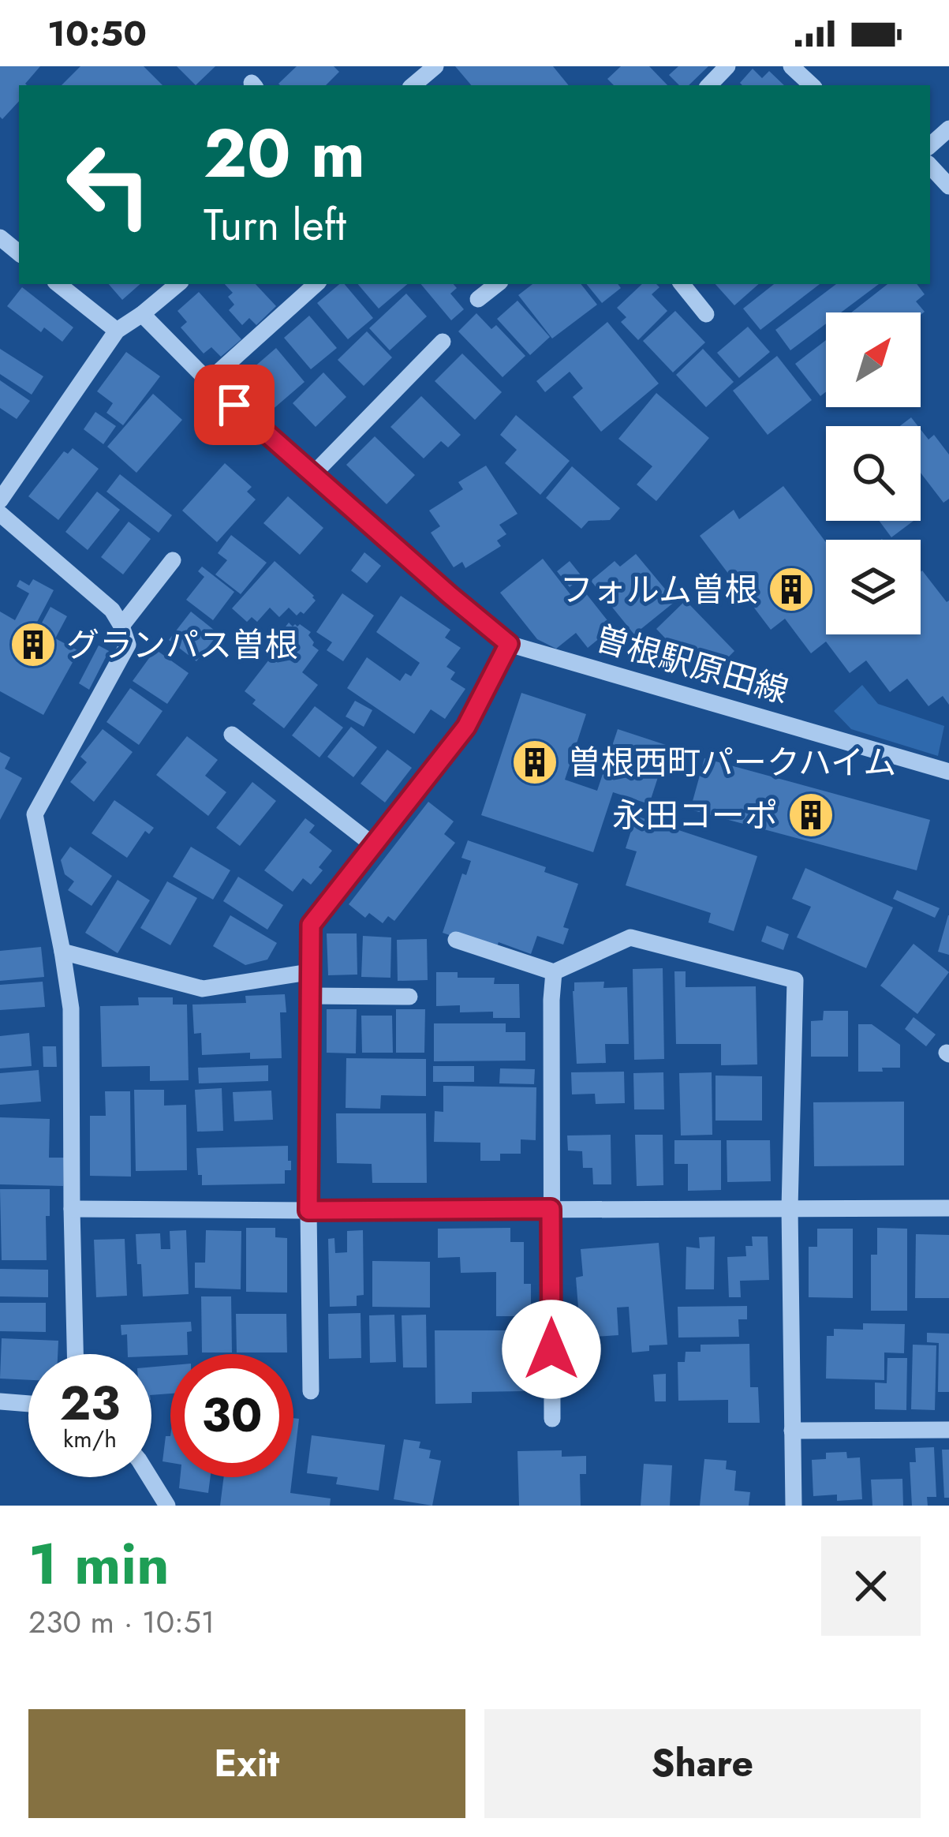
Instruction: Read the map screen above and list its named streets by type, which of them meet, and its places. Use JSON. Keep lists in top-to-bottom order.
{
  "streets": {
    "street": ["曽根駅原田線"]
  },
  "places": {
    "building": [
      "フォルム曽根",
      "グランパス曽根",
      "曽根西町パークハイム",
      "永田コーポ"
    ]
  },
  "north": "top right",
  "page": {
    "status": "10:50",
    "turn": ["20 m", "Turn left"],
    "speed": "23 km/h",
    "limit": "30",
    "heading": ["1 min", "230 m · 10:51"],
    "buttons": ["Exit", "Share"]
  }
}
